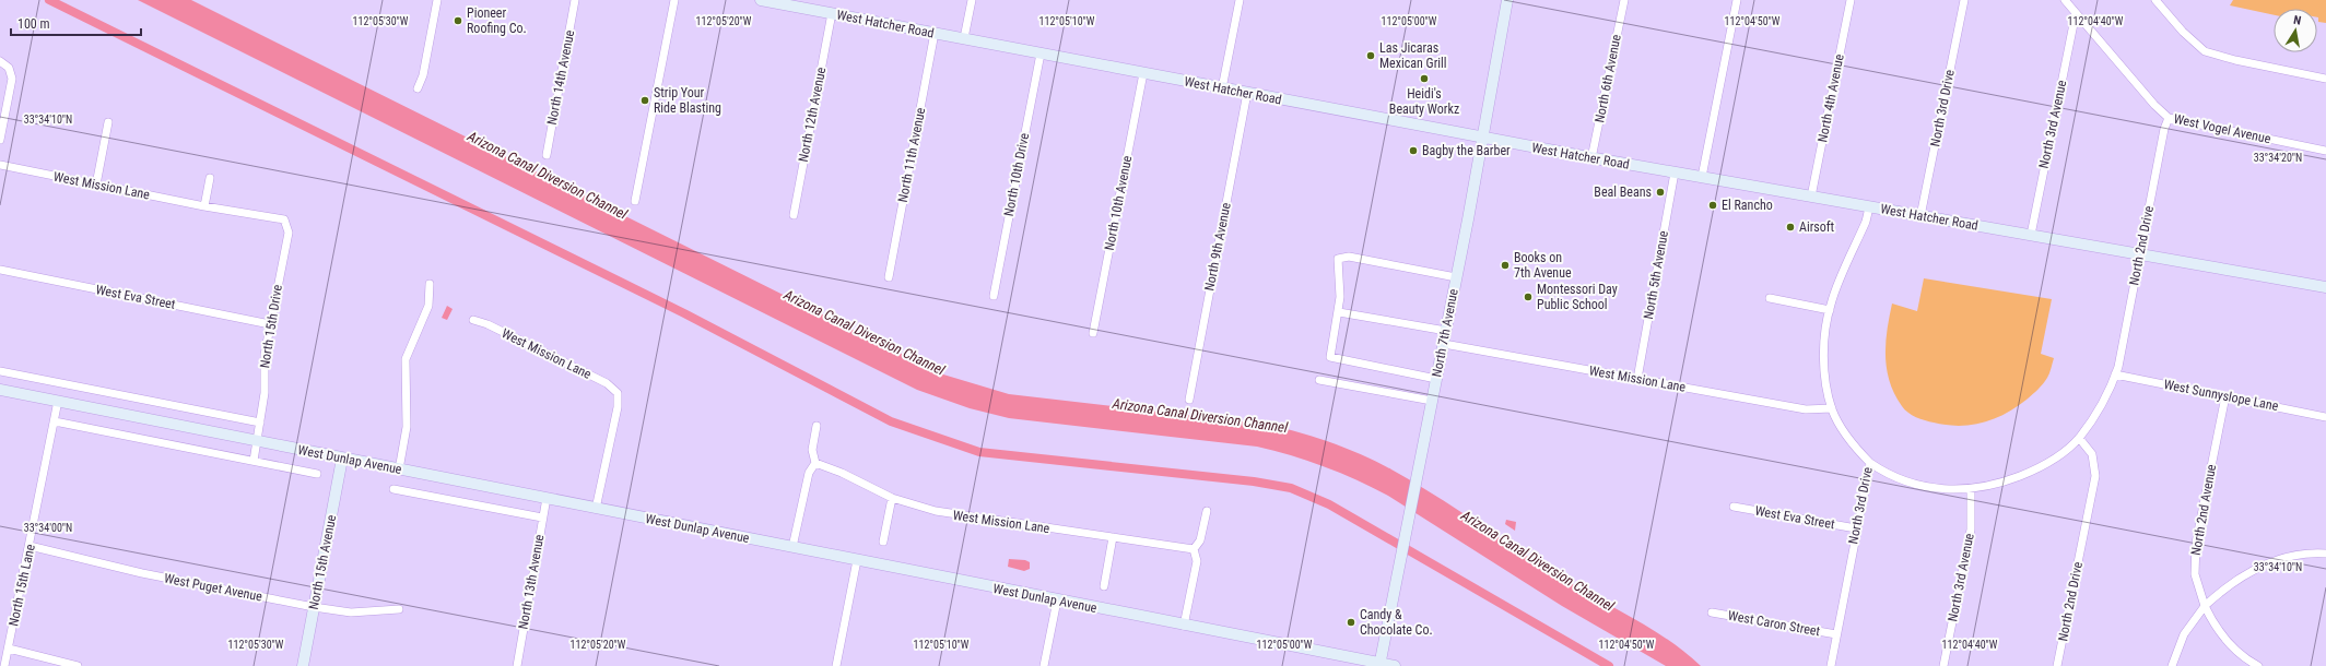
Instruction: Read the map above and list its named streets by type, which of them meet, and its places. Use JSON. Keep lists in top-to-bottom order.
{
  "streets": {
    "main road": [
      "West Hatcher Road",
      "North 7th Avenue",
      "West Dunlap Avenue",
      "North 15th Avenue"
    ],
    "street": [
      "North 14th Avenue",
      "North 6th Avenue",
      "North 4th Avenue",
      "North 3rd Drive",
      "North 12th Avenue",
      "North 3rd Avenue",
      "West Vogel Avenue",
      "North 11th Avenue",
      "North 10th Drive",
      "West Mission Lane",
      "North 10th Avenue",
      "North 2nd Drive",
      "North 9th Avenue",
      "North 5th Avenue",
      "West Eva Street",
      "North 15th Drive",
      "West Sunnyslope Lane",
      "North 2nd Avenue",
      "North 13th Avenue",
      "North 15th Lane",
      "West Puget Avenue",
      "West Caron Street"
    ]
  },
  "crossings": [
    ["West Hatcher Road", "North 6th Avenue"],
    ["West Hatcher Road", "North 4th Avenue"],
    ["West Hatcher Road", "North 3rd Drive"],
    ["West Hatcher Road", "North 12th Avenue"],
    ["West Hatcher Road", "North 3rd Avenue"],
    ["West Hatcher Road", "North 11th Avenue"],
    ["West Hatcher Road", "North 10th Drive"],
    ["West Hatcher Road", "North 10th Avenue"],
    ["West Hatcher Road", "North 2nd Drive"],
    ["West Hatcher Road", "North 9th Avenue"],
    ["West Hatcher Road", "North 5th Avenue"],
    ["West Hatcher Road", "North 7th Avenue"],
    ["North 3rd Drive", "West Mission Lane"],
    ["North 3rd Drive", "West Eva Street"],
    ["North 3rd Drive", "West Caron Street"],
    ["North 3rd Avenue", "West Vogel Avenue"],
    ["West Vogel Avenue", "North 2nd Drive"],
    ["West Mission Lane", "North 5th Avenue"],
    ["West Mission Lane", "North 15th Drive"],
    ["West Mission Lane", "North 7th Avenue"],
    ["West Mission Lane", "West Dunlap Avenue"],
    ["North 2nd Drive", "West Sunnyslope Lane"],
    ["West Eva Street", "North 15th Drive"],
    ["North 15th Drive", "West Dunlap Avenue"],
    ["North 7th Avenue", "West Dunlap Avenue"],
    ["West Sunnyslope Lane", "North 2nd Avenue"],
    ["West Dunlap Avenue", "North 15th Avenue"],
    ["West Dunlap Avenue", "North 13th Avenue"],
    ["West Dunlap Avenue", "North 15th Lane"],
    ["North 15th Avenue", "West Puget Avenue"],
    ["North 15th Lane", "West Puget Avenue"]
  ],
  "water": ["Arizona Canal Diversion Channel"],
  "places": [
    "Pioneer Roofing Co.",
    "Las Jicaras Mexican Grill",
    "Heidi's Beauty Workz",
    "Strip Your Ride Blasting",
    "Bagby the Barber",
    "Beal Beans",
    "El Rancho",
    "Airsoft",
    "Books on 7th Avenue",
    "Montessori Day Public School",
    "Candy & Chocolate Co."
  ],
  "scale_bar": "100 m",
  "north": "top",
  "coordinates": [
    "112°05'30\"W",
    "112°05'20\"W",
    "112°05'10\"W",
    "112°05'00\"W",
    "112°04'50\"W",
    "112°04'40\"W",
    "33°34'10\"N",
    "33°34'20\"N",
    "33°34'00\"N"
  ]
}
